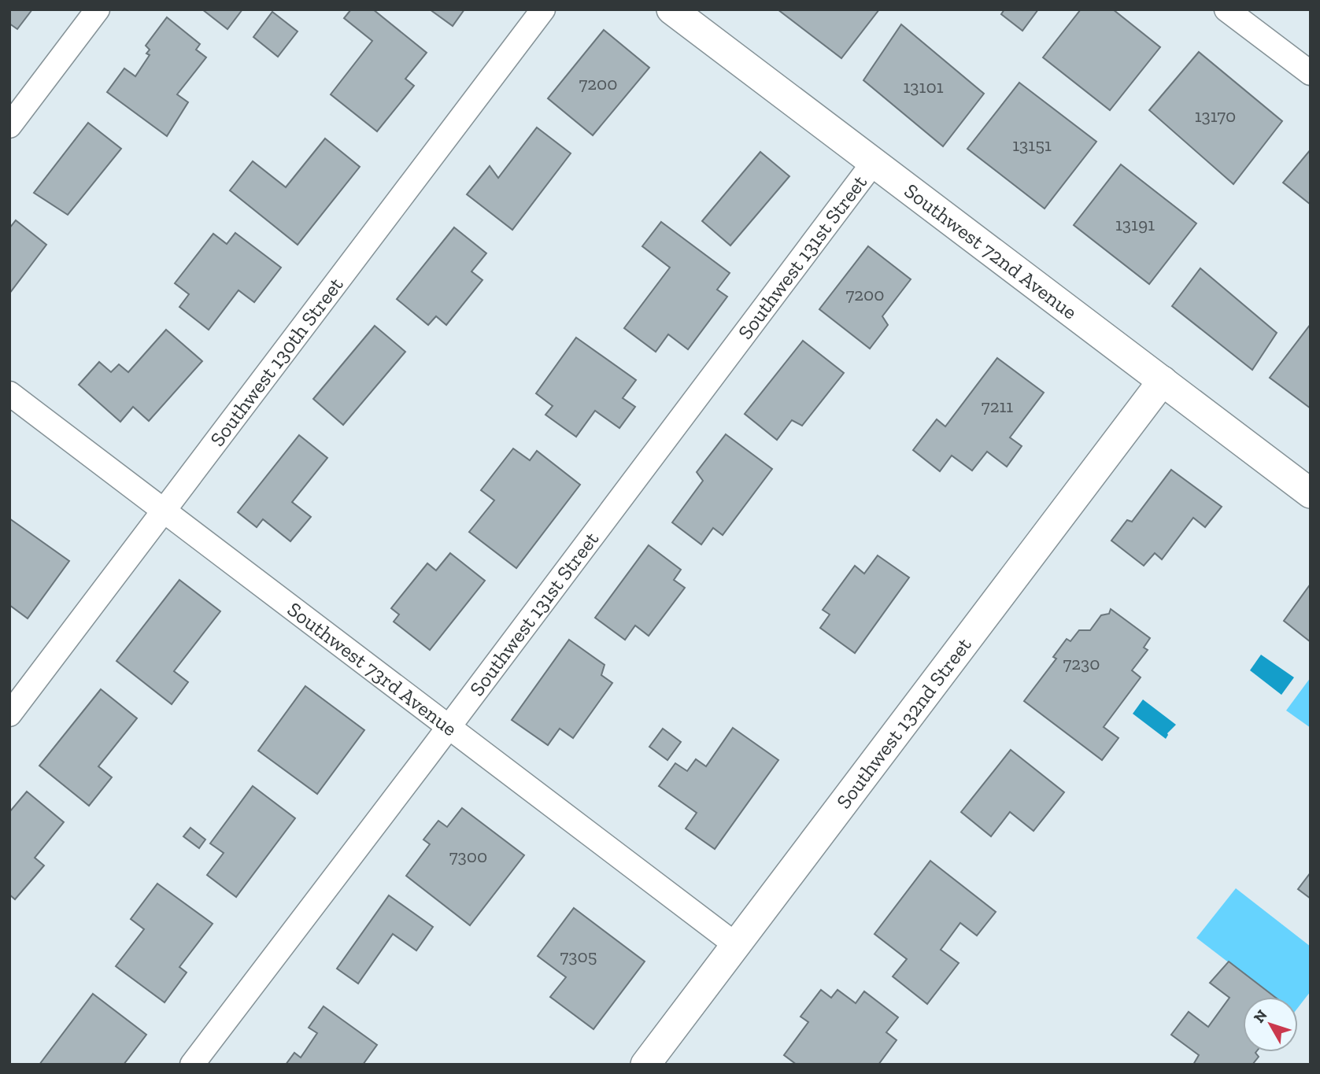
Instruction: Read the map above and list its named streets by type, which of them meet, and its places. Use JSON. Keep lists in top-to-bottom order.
{
  "streets": {
    "street": [
      "Southwest 72nd Avenue",
      "Southwest 131st Street",
      "Southwest 130th Street",
      "Southwest 73rd Avenue",
      "Southwest 132nd Street"
    ]
  },
  "crossings": [
    ["Southwest 72nd Avenue", "Southwest 131st Street"],
    ["Southwest 72nd Avenue", "Southwest 132nd Street"],
    ["Southwest 131st Street", "Southwest 73rd Avenue"],
    ["Southwest 130th Street", "Southwest 73rd Avenue"],
    ["Southwest 73rd Avenue", "Southwest 132nd Street"]
  ],
  "house_numbers": [
    "7200",
    "13101",
    "13170",
    "13151",
    "13191",
    "7200",
    "7211",
    "7230",
    "7300",
    "7305"
  ],
  "north": "top left"
}
